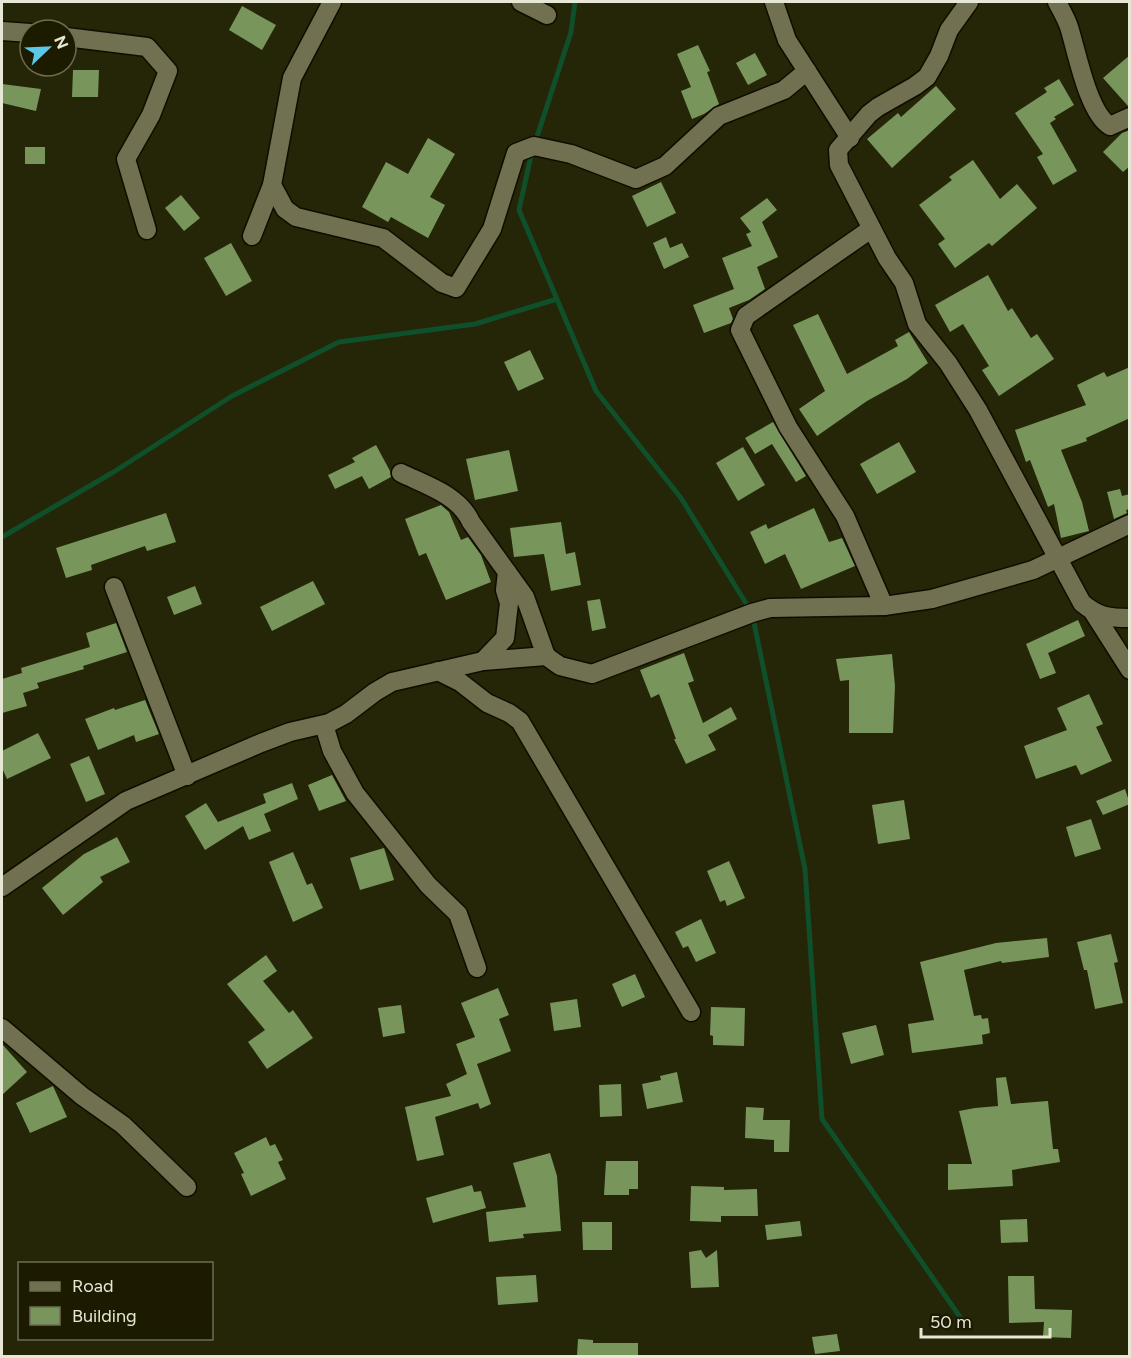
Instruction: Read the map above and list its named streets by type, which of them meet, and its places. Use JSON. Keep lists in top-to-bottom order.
{
  "legend": ["Road", "Building"],
  "scale_bar": "50 m",
  "north": "top right"
}
